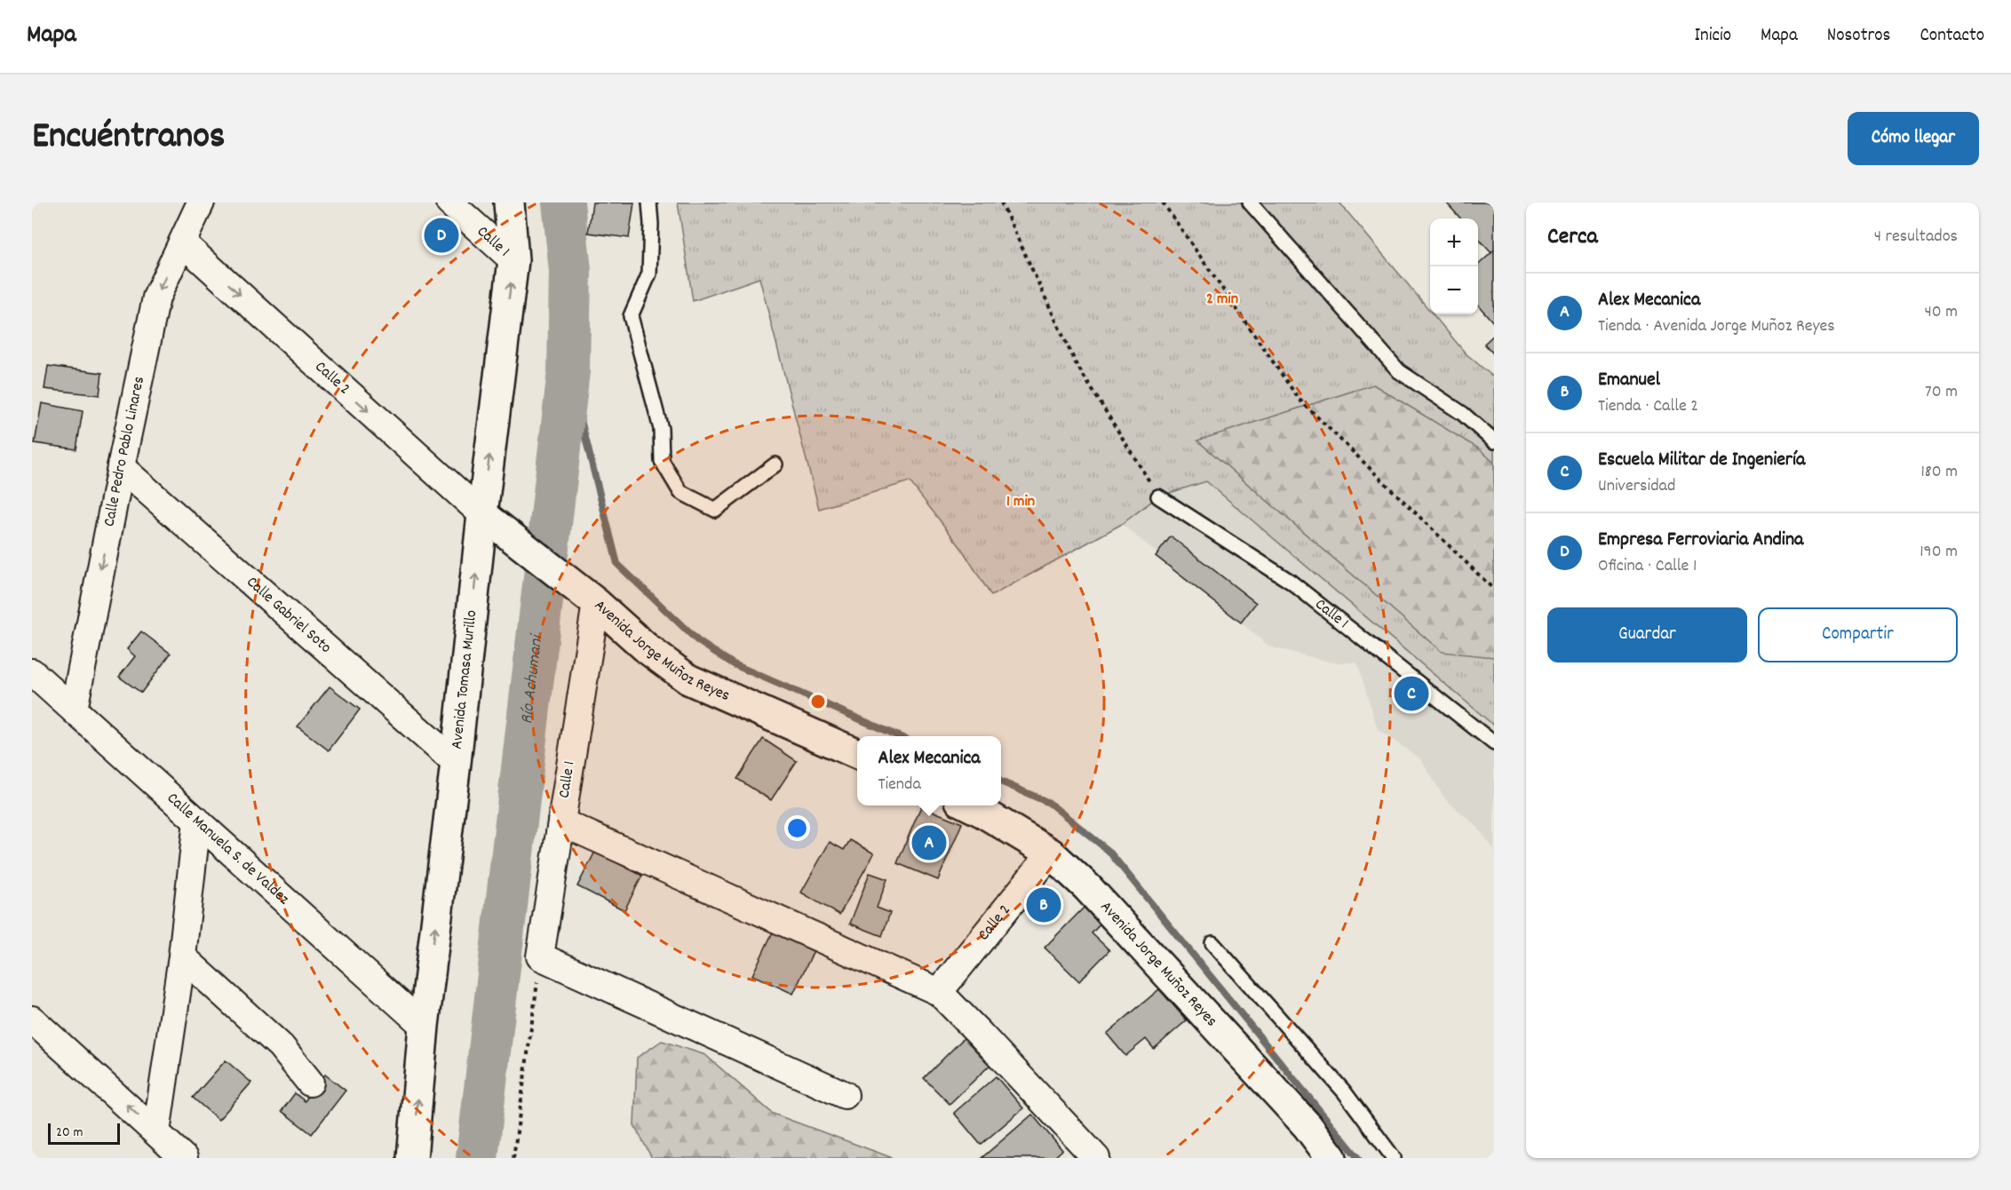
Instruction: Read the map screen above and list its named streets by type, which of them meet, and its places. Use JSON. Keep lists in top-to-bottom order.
{
  "streets": {
    "main road": ["Avenida Jorge Muñoz Reyes", "Avenida Tomasa Murillo"],
    "street": [
      "Calle 1",
      "Calle 2",
      "Calle Pedro Pablo Linares",
      "Calle Gabriel Soto",
      "Calle Manuela S. de Valdez"
    ]
  },
  "crossings": [
    ["Calle 1", "Avenida Jorge Muñoz Reyes"],
    ["Calle 1", "Avenida Tomasa Murillo"],
    ["Calle 2", "Calle Pedro Pablo Linares"],
    ["Calle 2", "Avenida Jorge Muñoz Reyes"],
    ["Calle 2", "Avenida Tomasa Murillo"],
    ["Calle Pedro Pablo Linares", "Calle Gabriel Soto"],
    ["Calle Pedro Pablo Linares", "Calle Manuela S. de Valdez"],
    ["Calle Gabriel Soto", "Avenida Tomasa Murillo"],
    ["Avenida Jorge Muñoz Reyes", "Avenida Tomasa Murillo"],
    ["Avenida Tomasa Murillo", "Calle Manuela S. de Valdez"]
  ],
  "one_way": ["Calle 2", "Calle Pedro Pablo Linares", "Avenida Tomasa Murillo"],
  "water": ["Río Achumani"],
  "scale_bar": "20 m",
  "page": {
    "header": "Mapa",
    "nav": [
      "Inicio",
      "Mapa",
      "Nosotros",
      "Contacto"
    ],
    "title": "Encuéntranos",
    "buttons": [
      "Cómo llegar",
      ["Guardar", "Compartir"]
    ],
    "heading": ["Cerca", "4 resultados"],
    "pins": [
      "D",
      "C",
      "A",
      "B"
    ],
    "map_buttons": ["+", "−"],
    "list": [
      {
        "mark": "A",
        "name": "Alex Mecanica",
        "note": "Tienda · Avenida Jorge Muñoz Reyes",
        "value": "40 m"
      },
      {
        "mark": "B",
        "name": "Emanuel",
        "note": "Tienda · Calle 2",
        "value": "70 m"
      },
      {
        "mark": "C",
        "name": "Escuela Militar de Ingeniería",
        "note": "Universidad",
        "value": "180 m"
      },
      {
        "mark": "D",
        "name": "Empresa Ferroviaria Andina",
        "note": "Oficina · Calle 1",
        "value": "190 m"
      }
    ],
    "popup": ["Alex Mecanica", "Tienda"],
    "scale": "20 m"
  },
  "rings": ["2 min", "1 min"]
}
